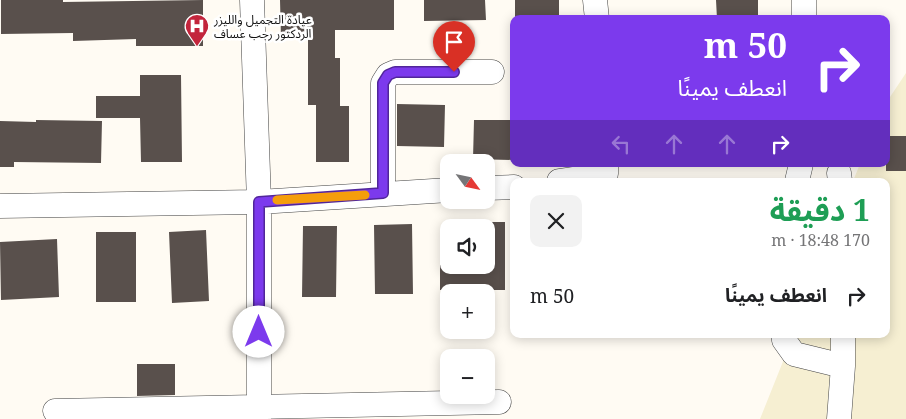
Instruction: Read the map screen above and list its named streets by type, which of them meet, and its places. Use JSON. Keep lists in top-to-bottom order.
{
  "places": {
    "hospital": ["عيادة التجميل والليزر الردكتور رجب عساف"]
  },
  "north": "bottom right",
  "page": {
    "turn": ["50 m", "انعطف يمينًا"],
    "map_buttons": ["+", "−"],
    "heading": ["1 دقيقة", "170 m · 18:48"],
    "list": [
      {
        "name": "انعطف يمينًا",
        "value": "50 m"
      }
    ]
  }
}
